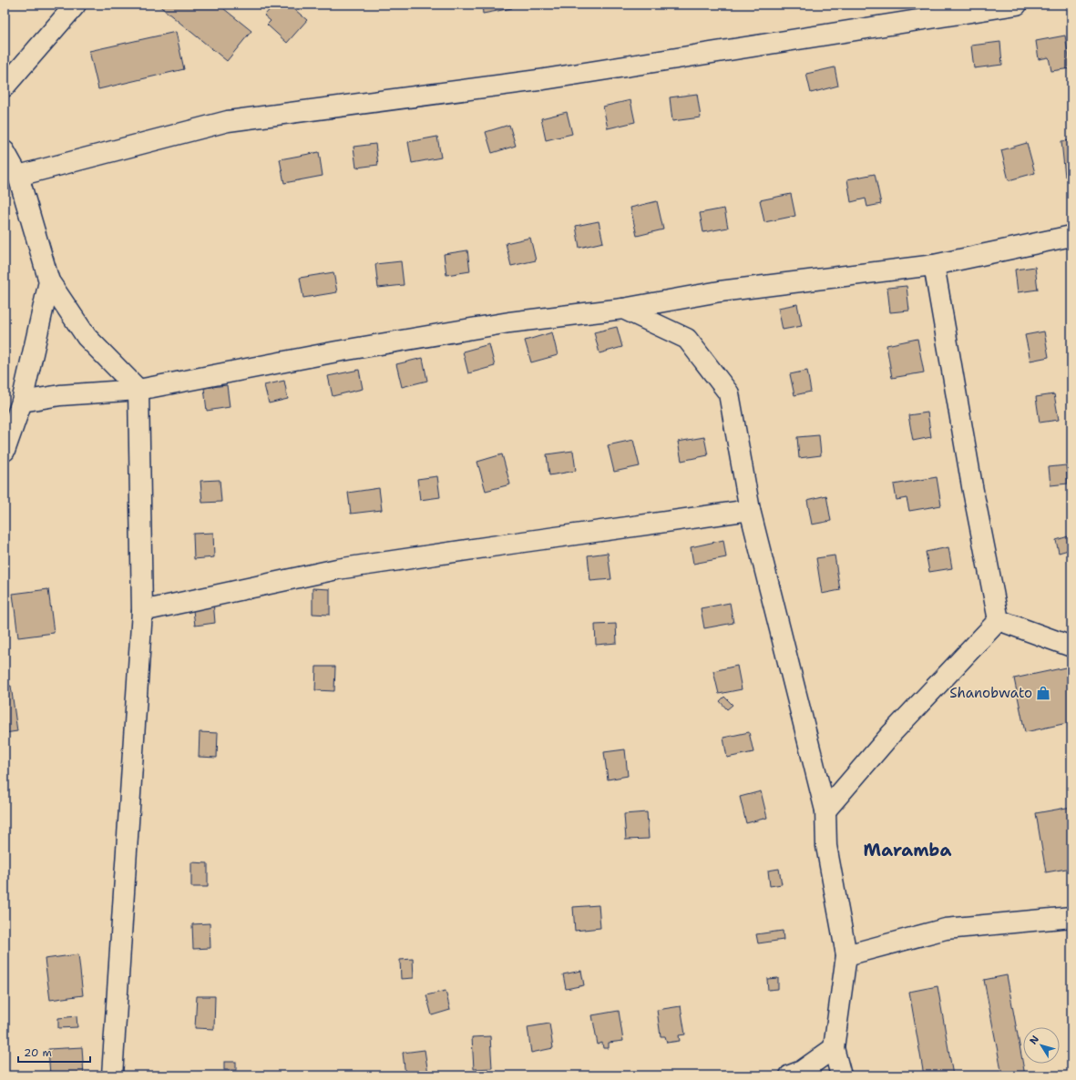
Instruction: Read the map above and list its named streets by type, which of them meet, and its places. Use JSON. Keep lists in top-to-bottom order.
{
  "districts": ["Maramba"],
  "places": {
    "shop": ["Shanobwato"]
  },
  "scale_bar": "20 m",
  "north": "top left"
}
